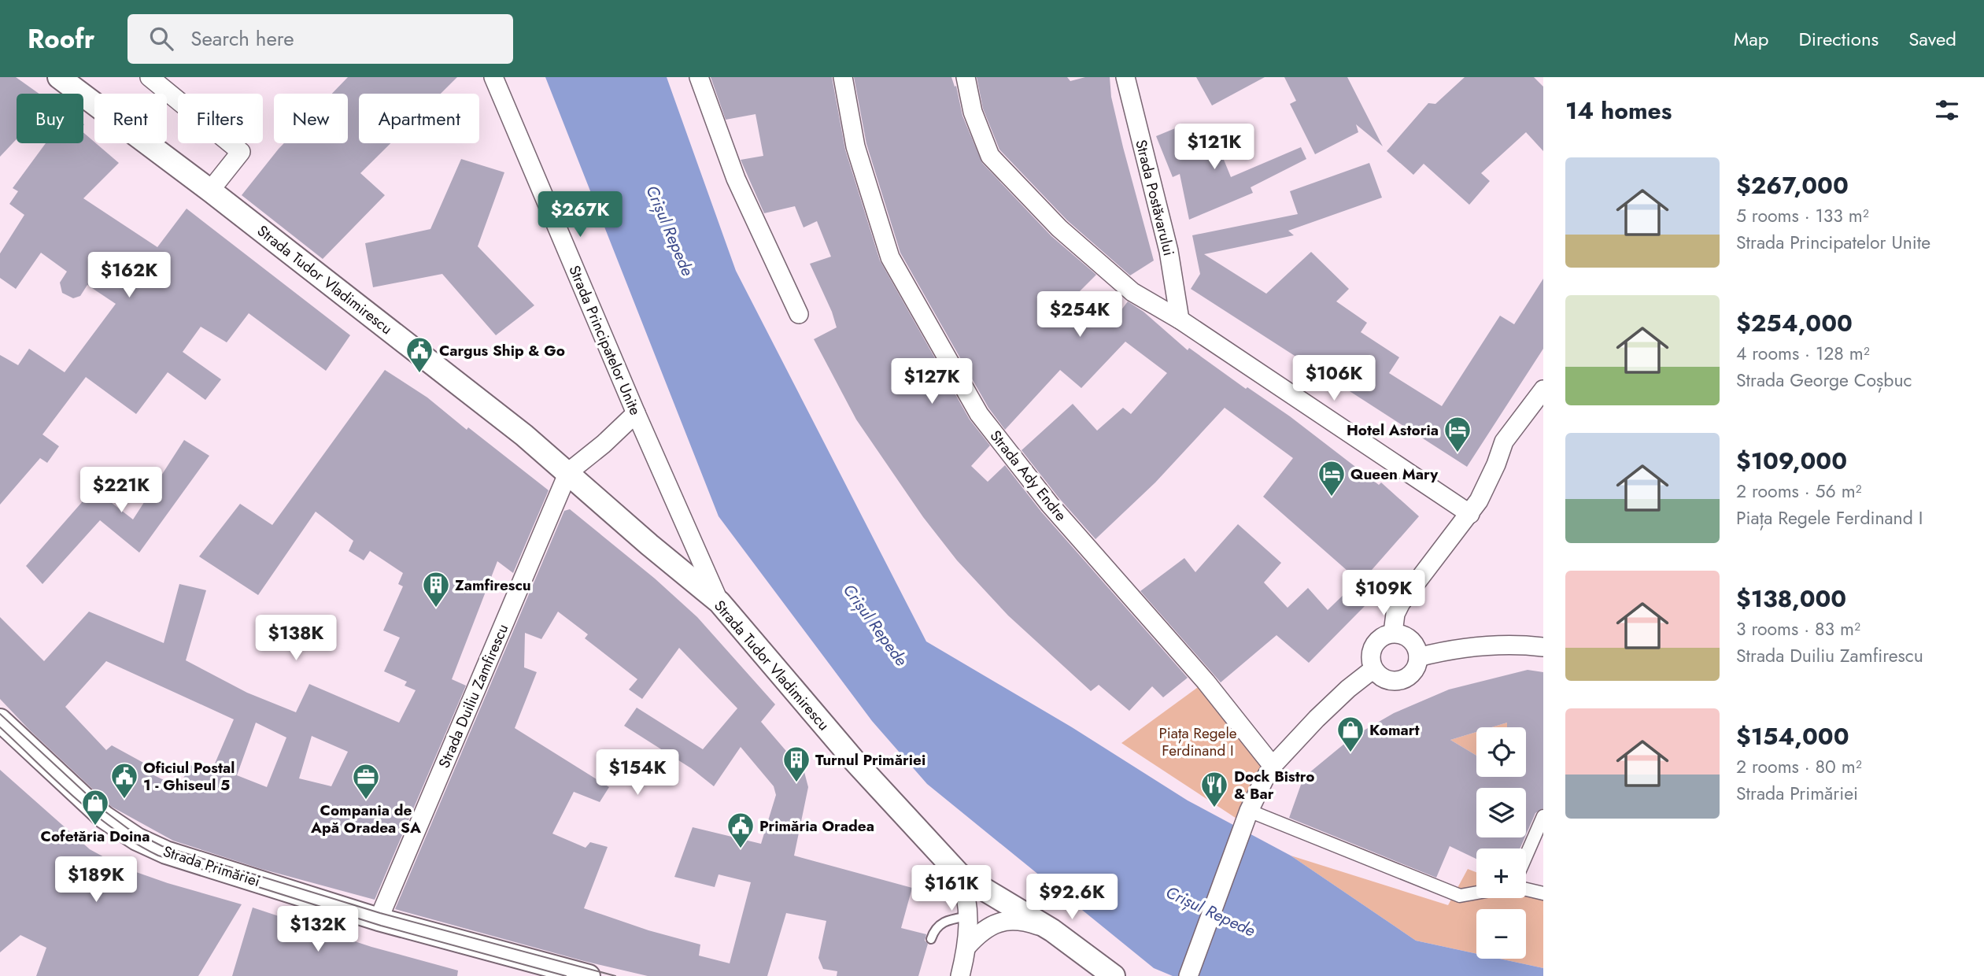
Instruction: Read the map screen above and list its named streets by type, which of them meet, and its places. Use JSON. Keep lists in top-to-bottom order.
{
  "streets": {
    "street": [
      "Strada Postăvarului",
      "Strada Tudor Vladimirescu",
      "Strada Principatelor Unite",
      "Strada Ady Endre",
      "Strada Duiliu Zamfirescu",
      "Strada Primăriei"
    ]
  },
  "crossings": [
    ["Strada Tudor Vladimirescu", "Strada Principatelor Unite"],
    ["Strada Tudor Vladimirescu", "Strada Duiliu Zamfirescu"],
    ["Strada Duiliu Zamfirescu", "Strada Primăriei"]
  ],
  "water": ["Crișul Repede"],
  "parks": ["Piața Regele Ferdinand I"],
  "places": {
    "public building": ["Cargus Ship & Go", "Oficiul Postal 1 - Ghiseul 5", "Primăria Oradea"],
    "hotel": ["Hotel Astoria", "Queen Mary"],
    "building": ["Zamfirescu", "Turnul Primăriei"],
    "shop": ["Komart", "Cofetăria Doina"],
    "office": ["Compania de Apă Oradea SA"],
    "restaurant": ["Dock Bistro & Bar"]
  },
  "page": {
    "header": "Roofr",
    "search": "Search here",
    "nav": ["Map", "Directions", "Saved"],
    "heading": "14 homes",
    "chip": [
      "Buy",
      "Rent",
      "Filters",
      "New",
      "Apartment"
    ],
    "price": [
      "$121K",
      "$267K",
      "$162K",
      "$254K",
      "$106K",
      "$127K",
      "$221K",
      "$109K",
      "$138K",
      "$154K",
      "$189K",
      "$161K",
      "$92.6K",
      "$132K"
    ],
    "list": [
      {
        "name": "$267,000",
        "note": "5 rooms · 133 m² · Strada Principatelor Unite"
      },
      {
        "name": "$254,000",
        "note": "4 rooms · 128 m² · Strada George Coșbuc"
      },
      {
        "name": "$109,000",
        "note": "2 rooms · 56 m² · Piața Regele Ferdinand I"
      },
      {
        "name": "$138,000",
        "note": "3 rooms · 83 m² · Strada Duiliu Zamfirescu"
      },
      {
        "name": "$154,000",
        "note": "2 rooms · 80 m² · Strada Primăriei"
      }
    ],
    "map_buttons": ["+", "−"]
  }
}
